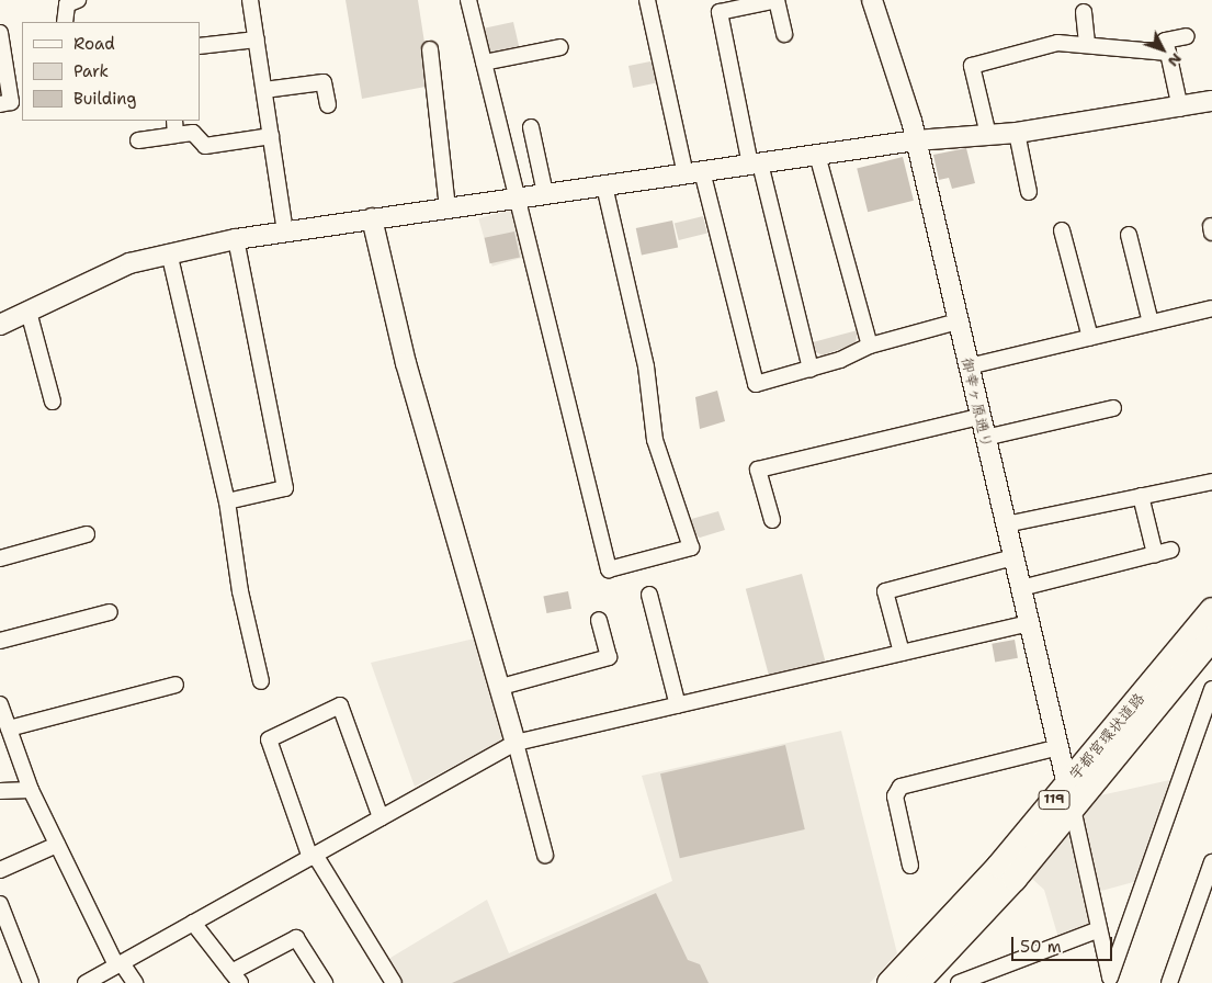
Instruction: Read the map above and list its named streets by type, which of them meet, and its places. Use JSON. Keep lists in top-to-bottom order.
{
  "streets": {
    "highway": ["宇都宮環状道路", "119"],
    "street": ["御幸ヶ原通り"]
  },
  "crossings": [
    ["御幸ヶ原通り", "宇都宮環状道路"]
  ],
  "legend": ["Road", "Park", "Building"],
  "scale_bar": "50 m",
  "north": "bottom right"
}
